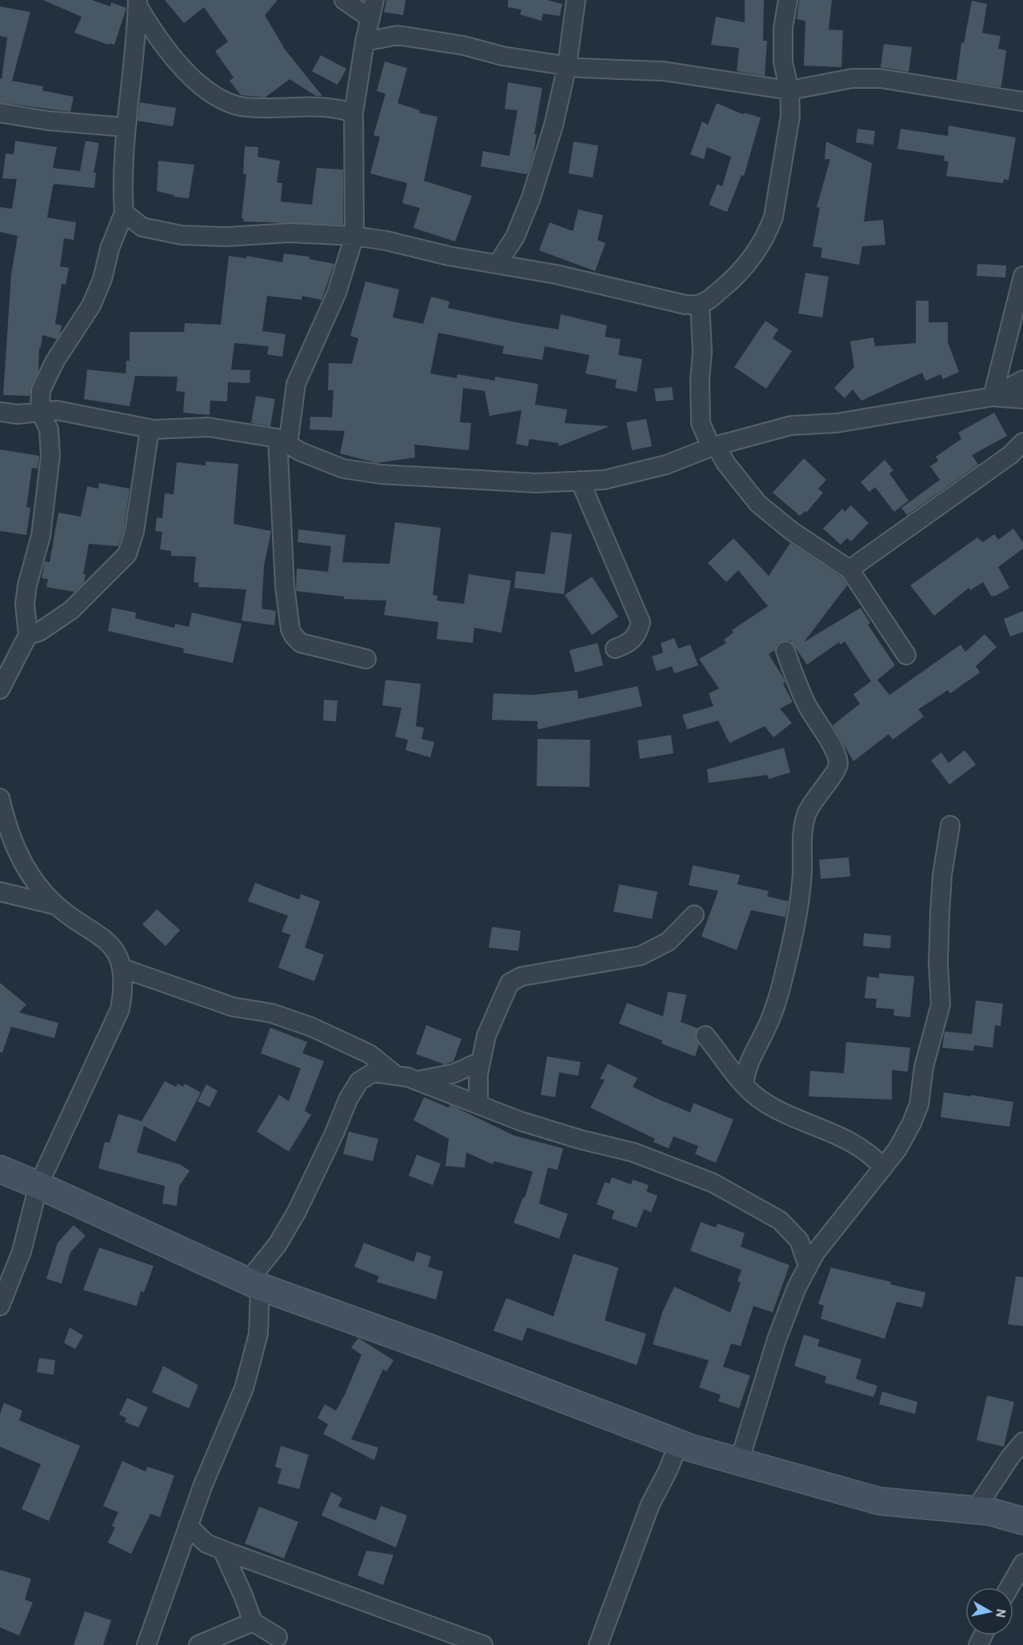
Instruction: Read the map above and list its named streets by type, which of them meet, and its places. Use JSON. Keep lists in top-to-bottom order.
{
  "north": "right"
}
